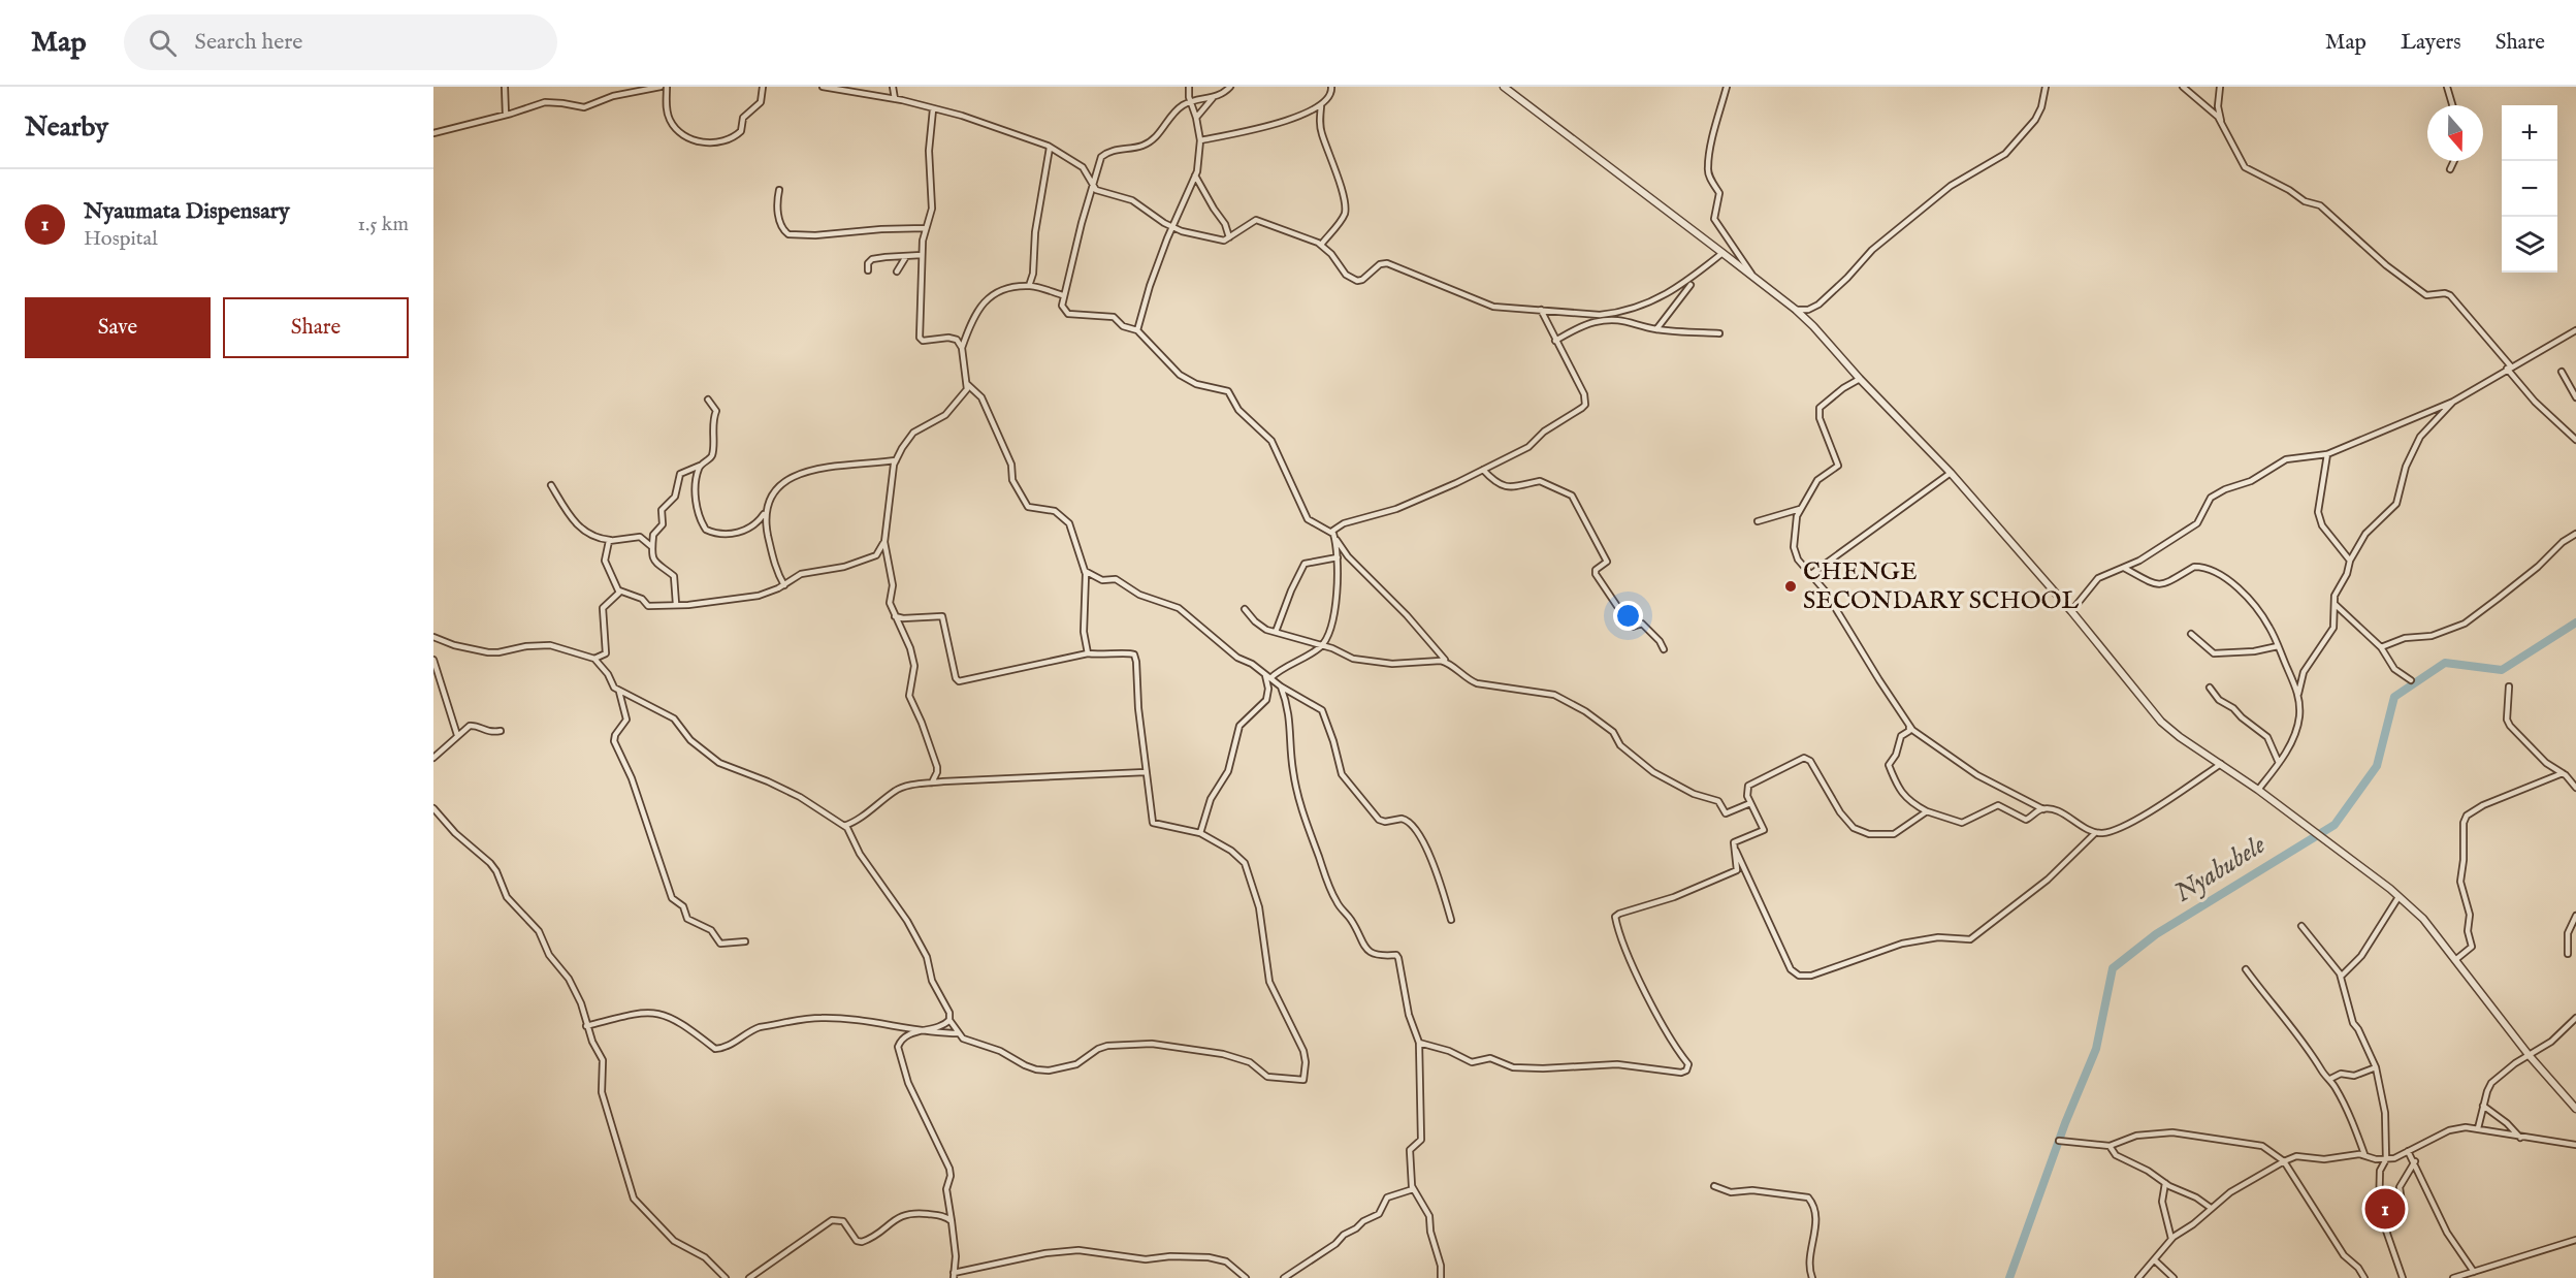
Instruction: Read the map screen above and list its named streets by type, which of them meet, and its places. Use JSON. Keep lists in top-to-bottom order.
{
  "water": ["Nyabubele"],
  "places": ["CHENGE SECONDARY SCHOOL"],
  "north": "bottom",
  "page": {
    "header": "Map",
    "search": "Search here",
    "nav": ["Map", "Layers", "Share"],
    "heading": "Nearby",
    "map_buttons": ["+", "−"],
    "list": [
      {
        "mark": "1",
        "name": "Nyaumata Dispensary",
        "note": "Hospital",
        "value": "1.5 km"
      }
    ],
    "buttons": ["Save", "Share"],
    "pins": "1"
  }
}
